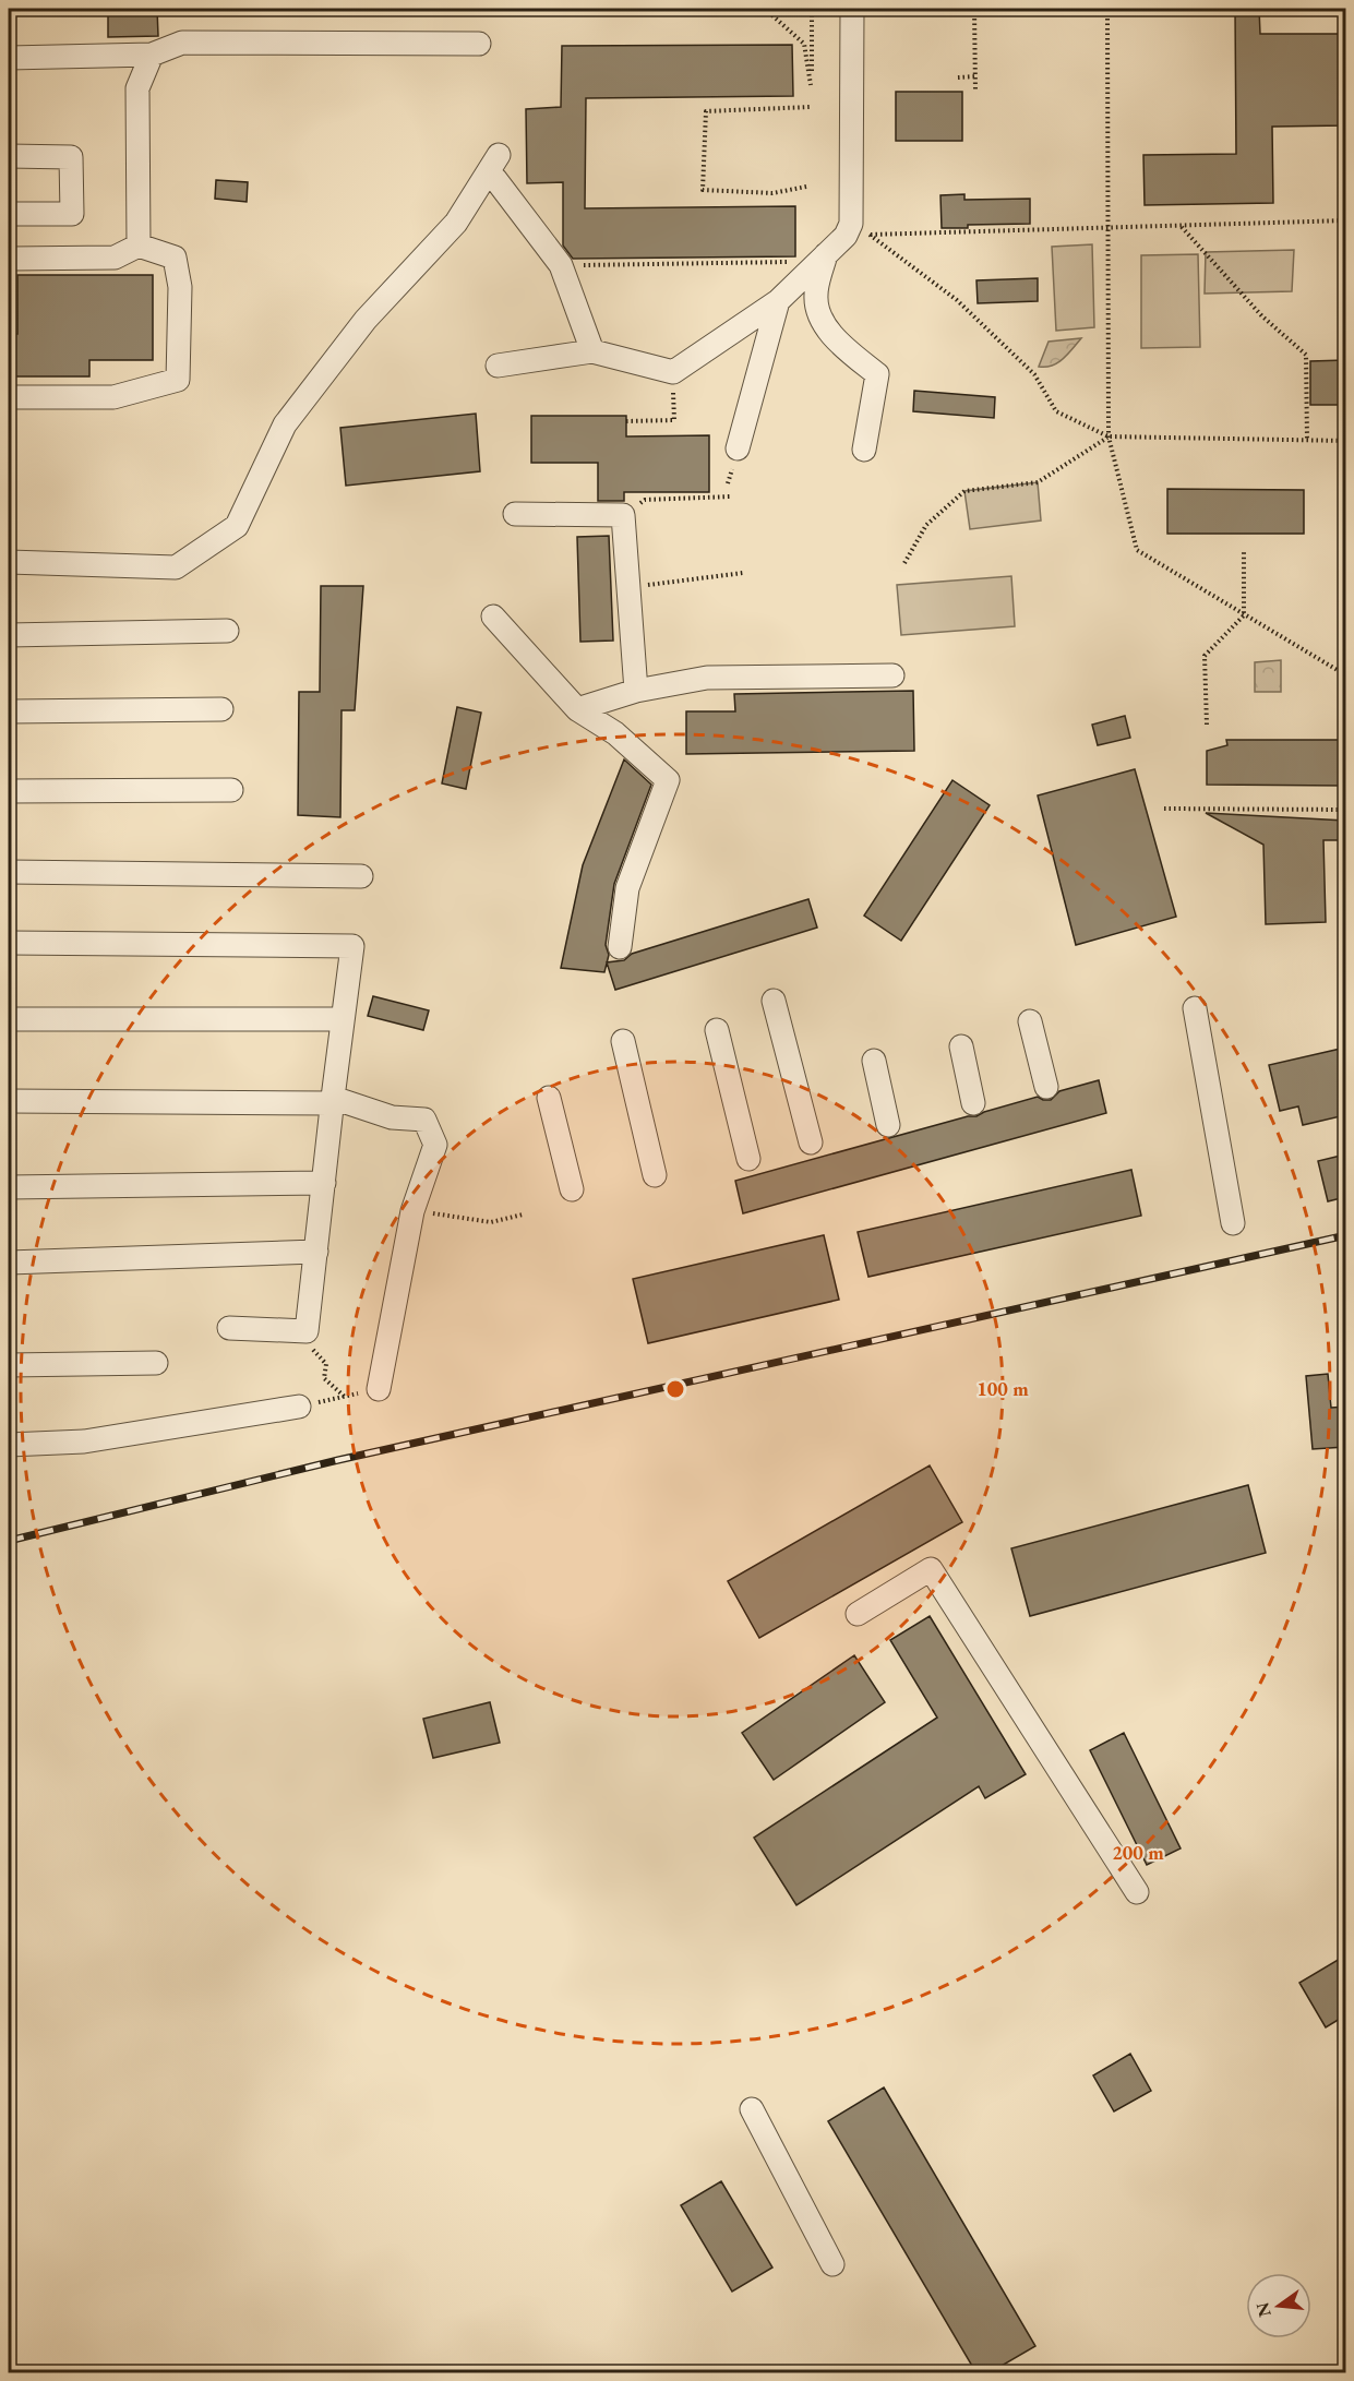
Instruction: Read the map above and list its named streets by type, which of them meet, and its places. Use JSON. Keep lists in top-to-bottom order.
{
  "north": "left",
  "rings": ["100 m", "200 m"]
}
